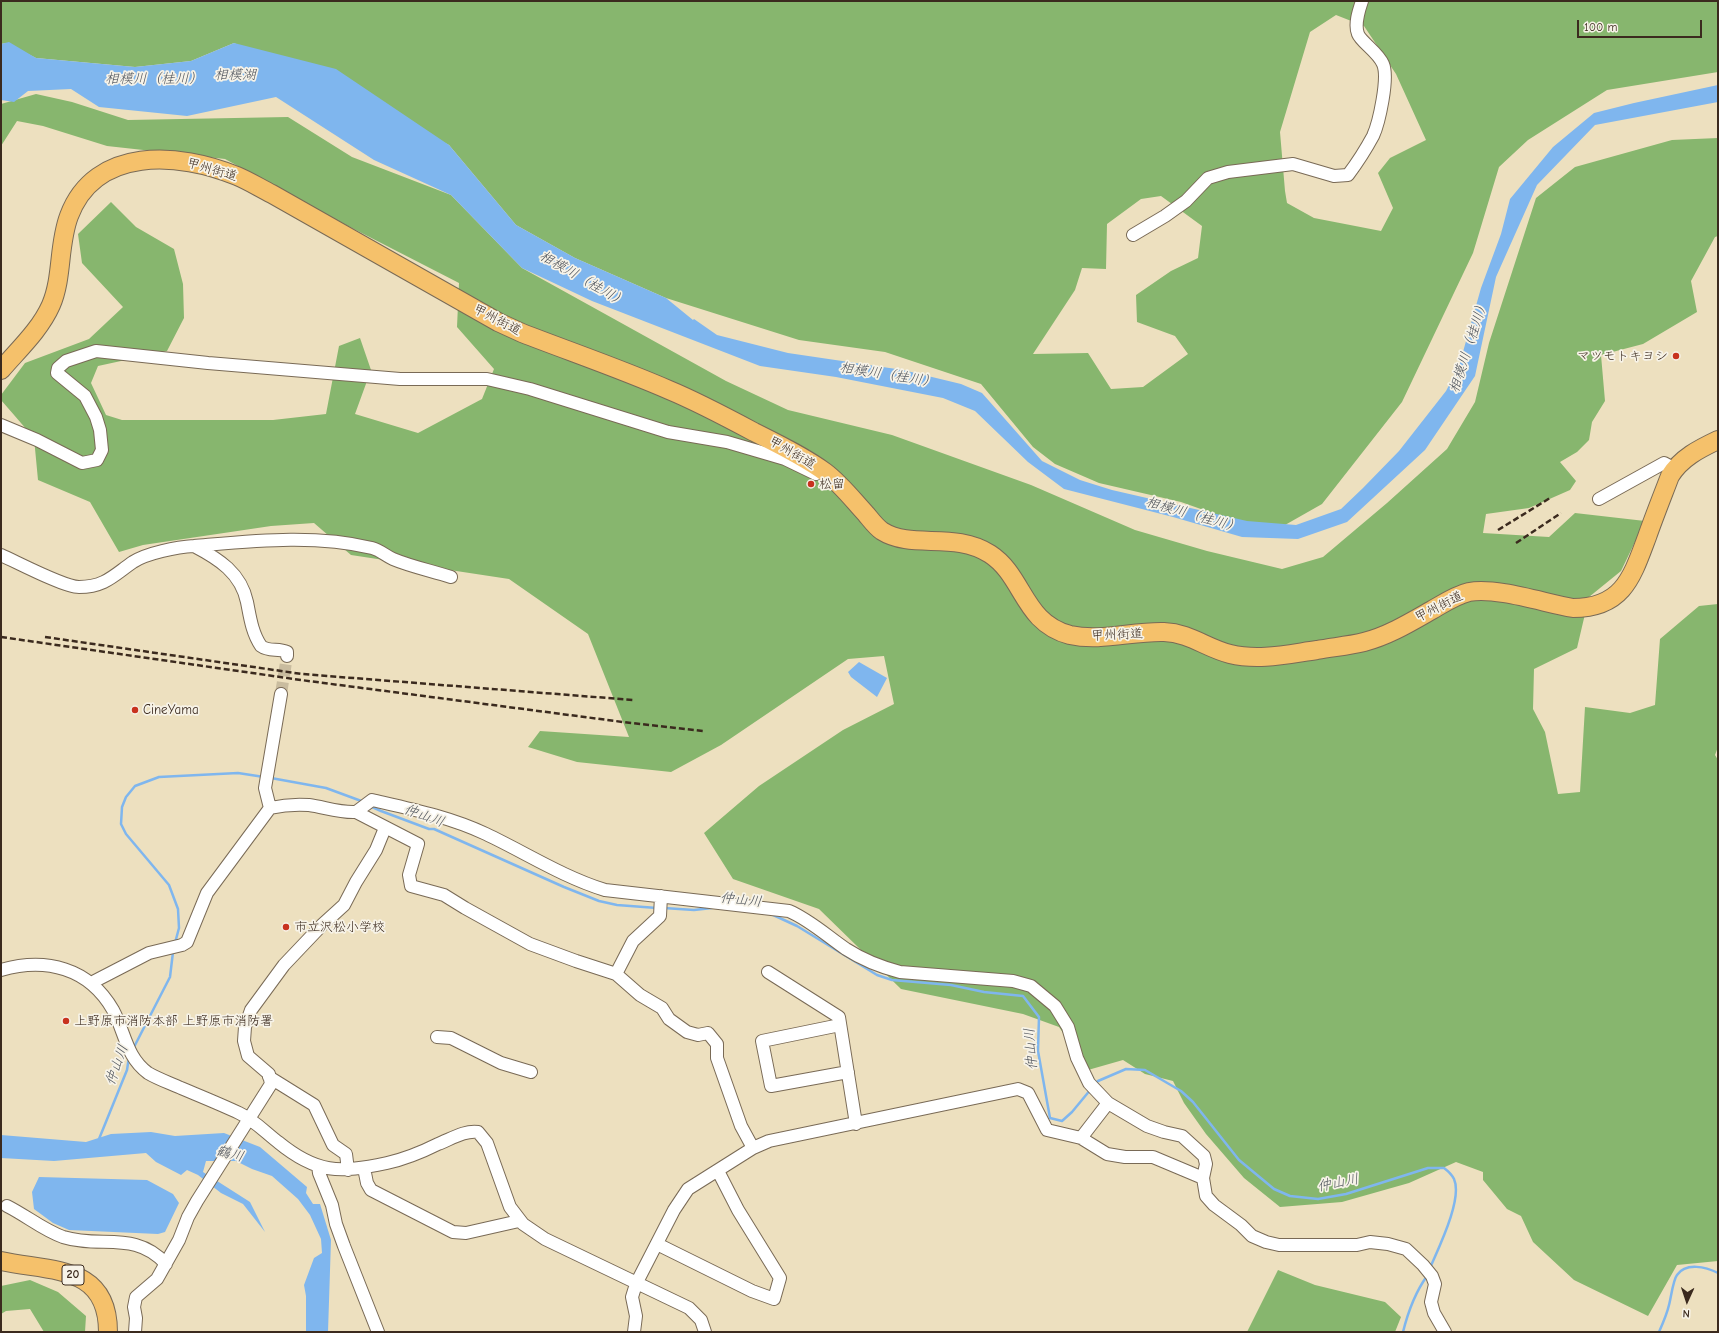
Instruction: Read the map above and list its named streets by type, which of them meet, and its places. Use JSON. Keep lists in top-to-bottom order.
{
  "streets": {
    "highway": ["甲州街道", "20"]
  },
  "water": [
    "相模湖",
    "相模川（桂川）",
    "仲山川",
    "鶴川"
  ],
  "places": [
    "マツモトキヨシ",
    "松留",
    "CineYama",
    "市立沢松小学校",
    "上野原市消防本部 上野原市消防署"
  ],
  "scale_bar": "100 m",
  "north": "bottom"
}
